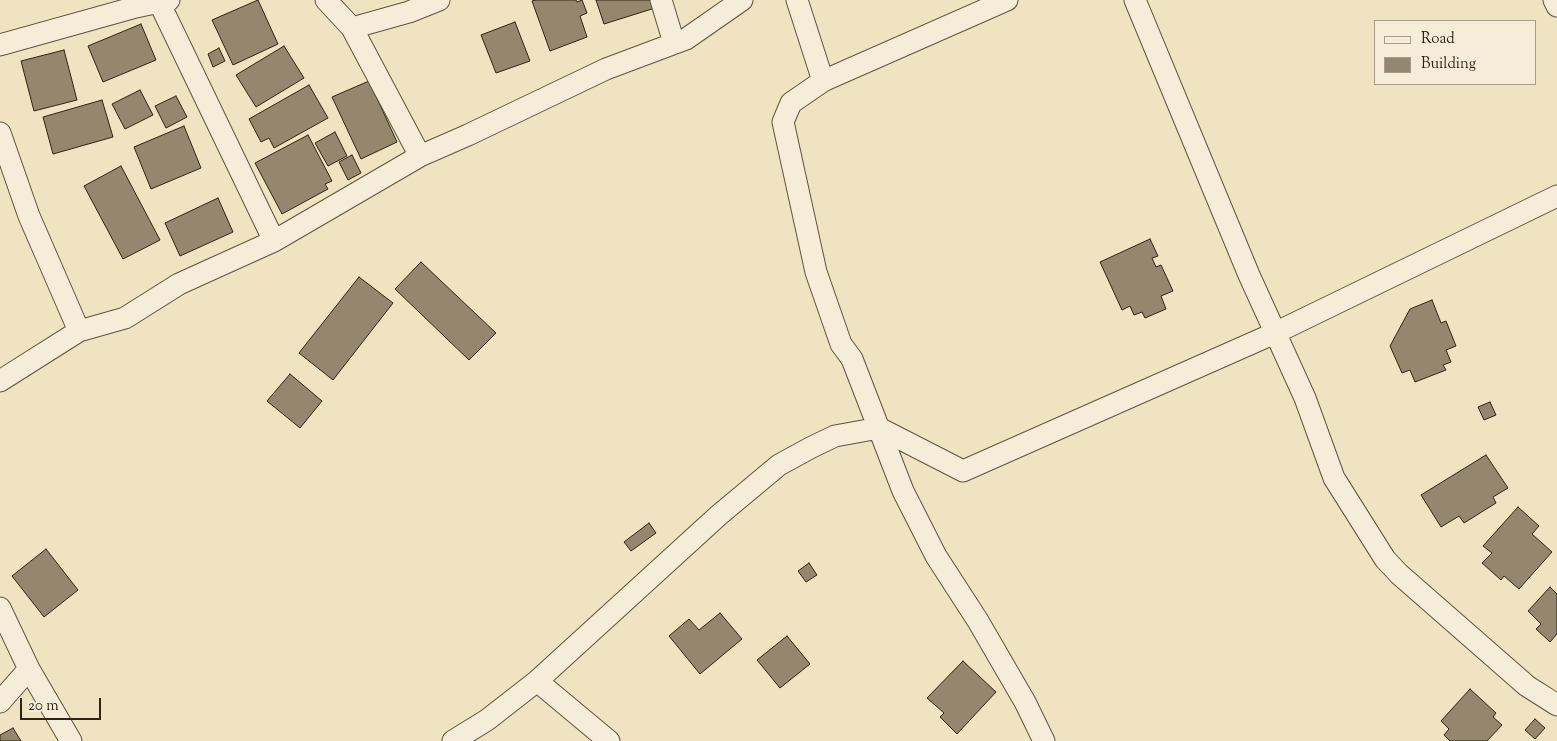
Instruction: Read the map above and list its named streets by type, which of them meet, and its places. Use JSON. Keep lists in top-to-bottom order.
{
  "legend": ["Road", "Building"],
  "scale_bar": "20 m"
}
